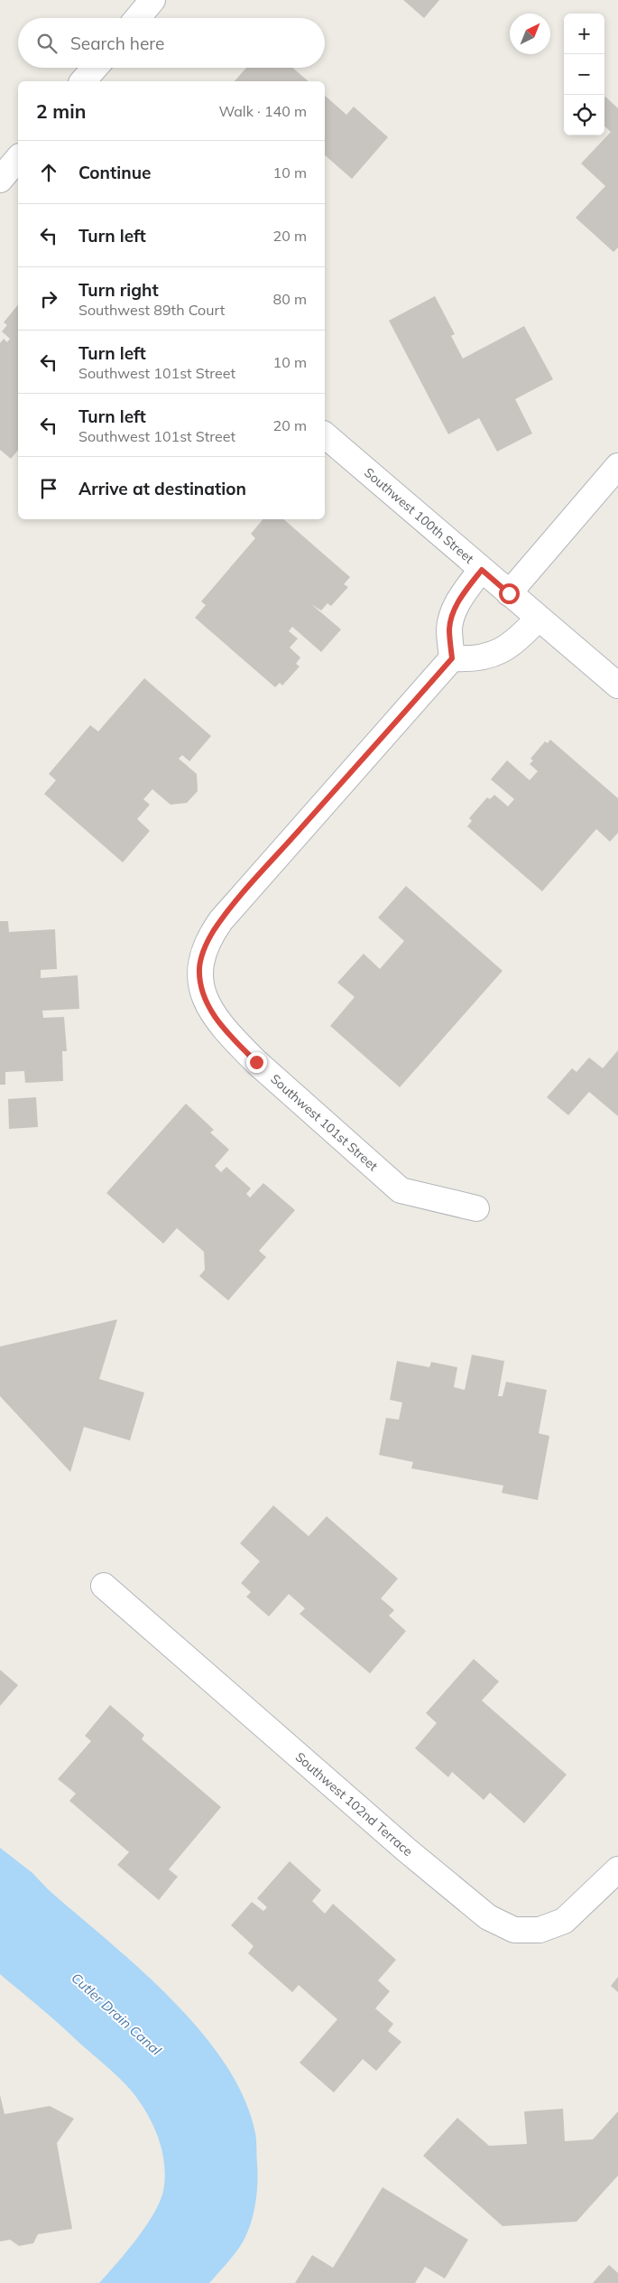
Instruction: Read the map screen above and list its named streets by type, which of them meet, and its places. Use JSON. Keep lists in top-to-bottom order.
{
  "streets": {
    "street": ["Southwest 100th Street", "Southwest 101st Street", "Southwest 102nd Terrace"]
  },
  "water": ["Cutler Drain Canal"],
  "north": "top right",
  "page": {
    "map_buttons": ["+", "−"],
    "search": "Search here",
    "heading": ["2 min", "Walk · 140 m"],
    "list": [
      ["Continue", "10 m"],
      ["Turn left", "20 m"],
      ["Turn right", "Southwest 89th Court", "80 m"],
      ["Turn left", "Southwest 101st Street", "10 m"],
      ["Turn left", "Southwest 101st Street", "20 m"],
      "Arrive at destination"
    ]
  }
}
